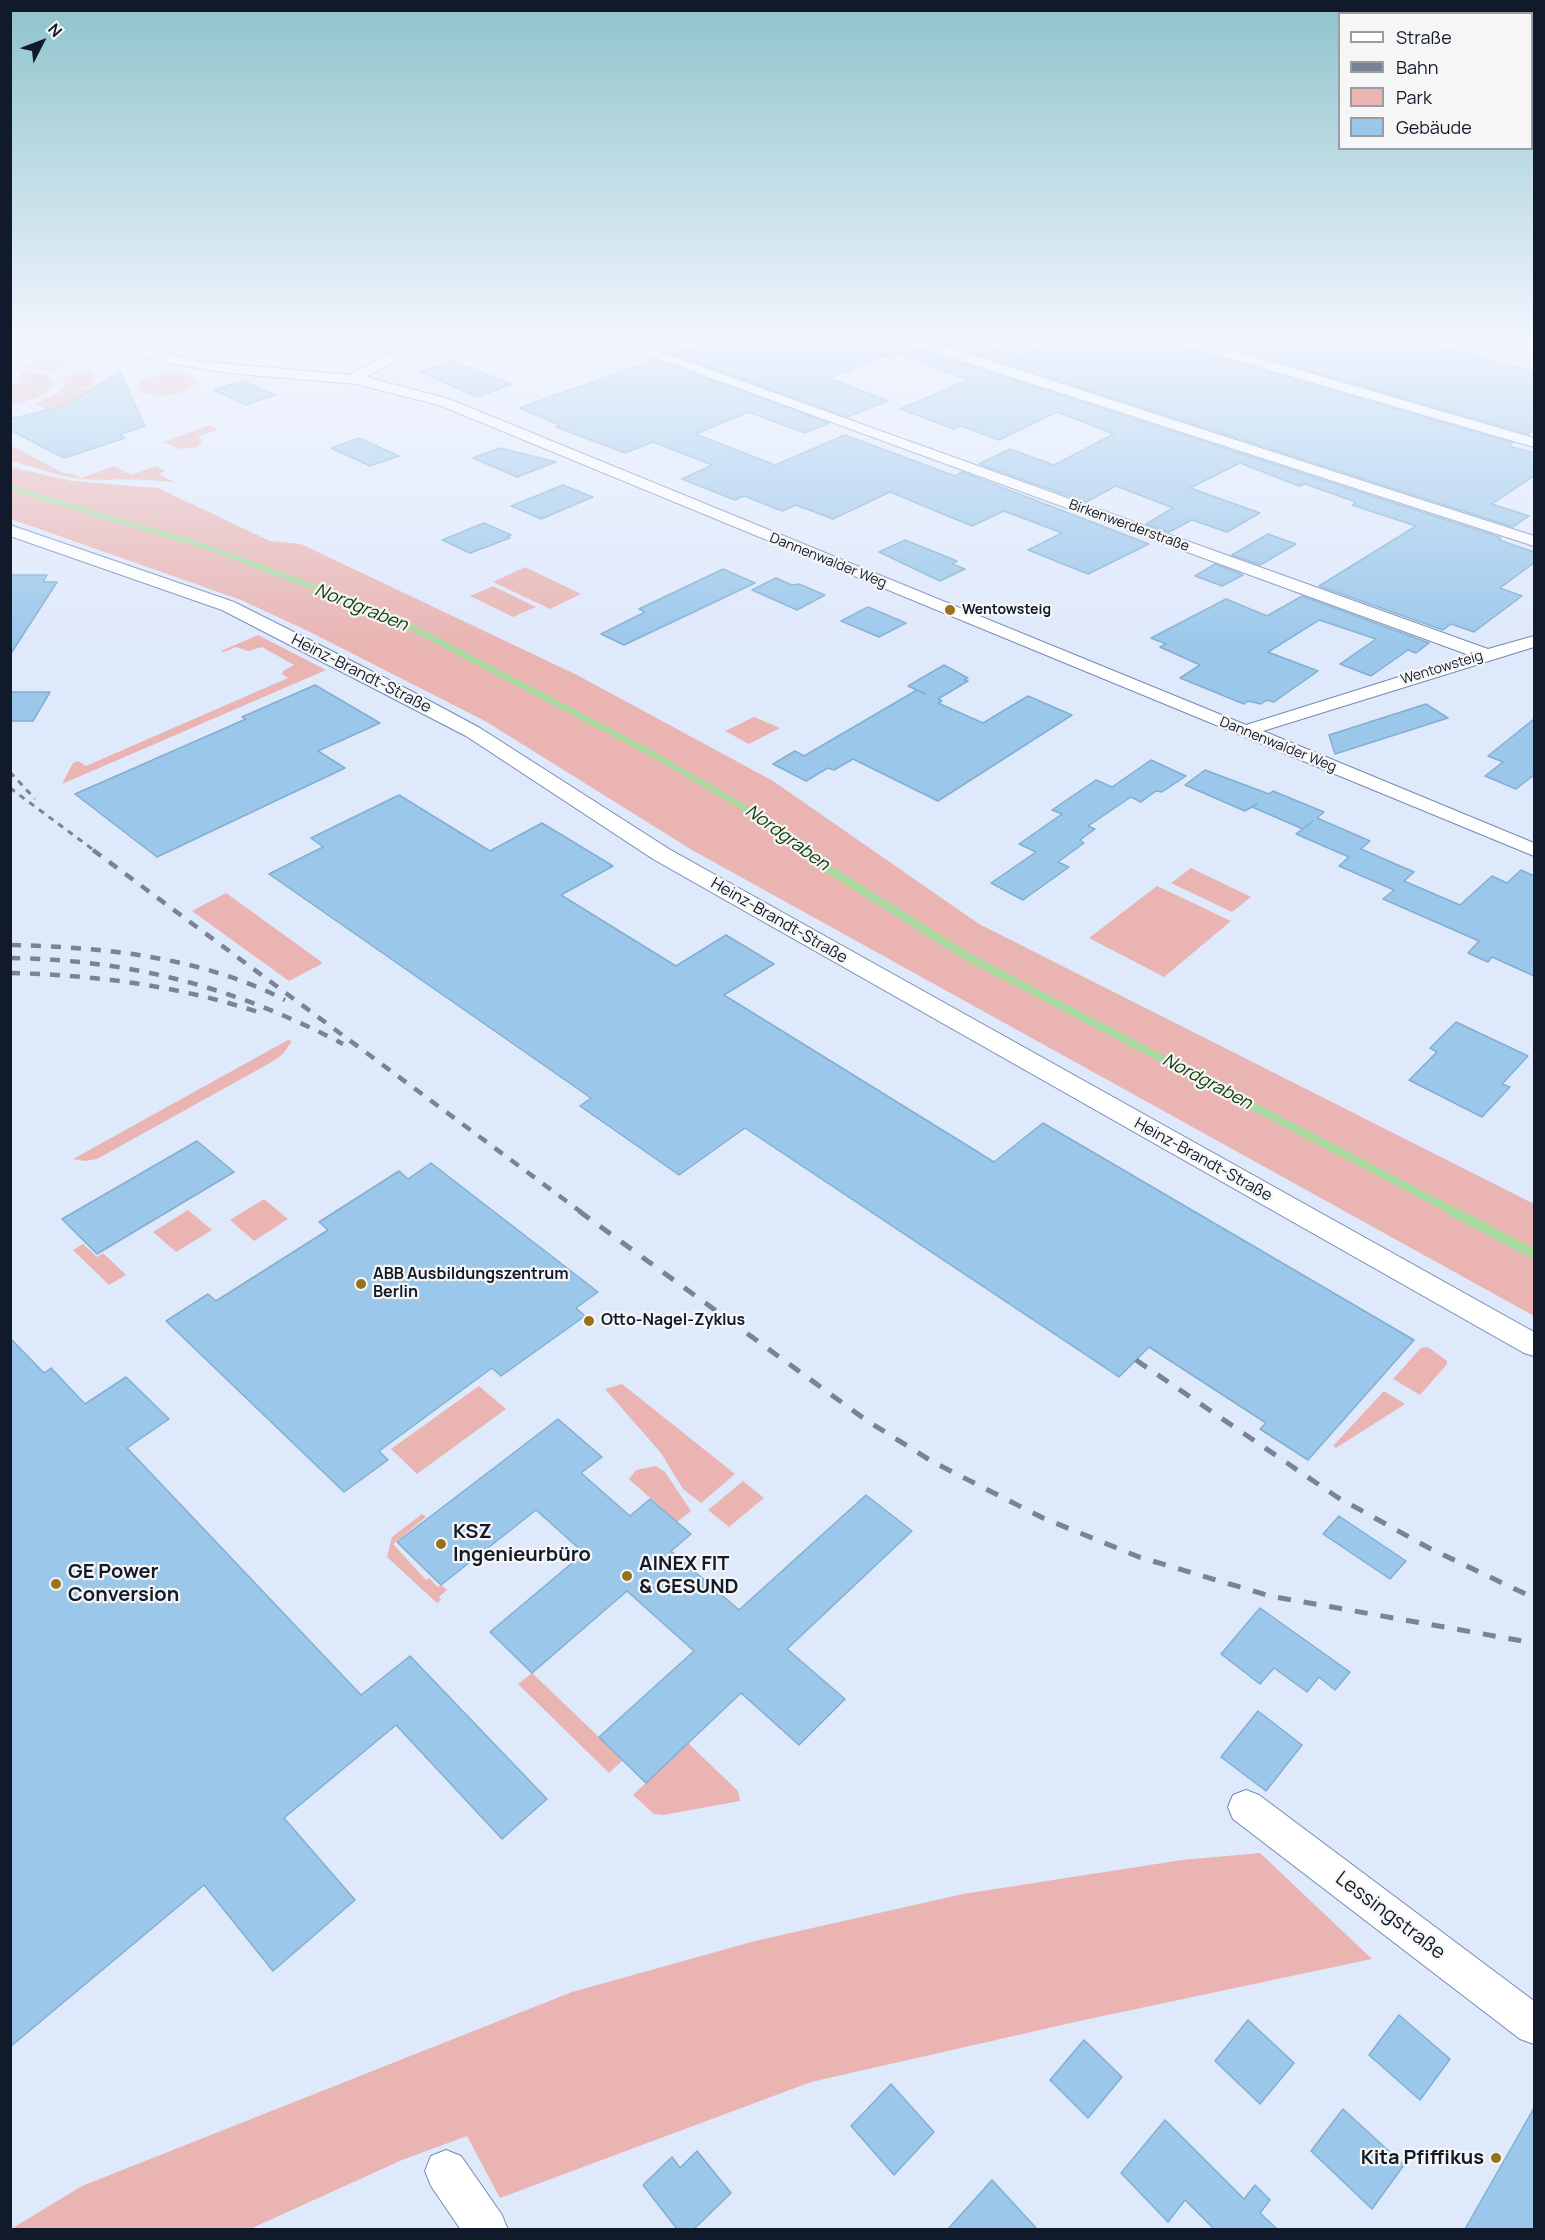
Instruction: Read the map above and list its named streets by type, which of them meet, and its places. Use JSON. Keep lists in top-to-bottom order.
{
  "streets": {
    "street": [
      "Birkenwerderstraße",
      "Dannenwalder Weg",
      "Wentowsteig",
      "Heinz-Brandt-Straße",
      "Lessingstraße"
    ]
  },
  "crossings": [
    ["Birkenwerderstraße", "Wentowsteig"],
    ["Dannenwalder Weg", "Wentowsteig"]
  ],
  "water": ["Nordgraben"],
  "places": [
    "Wentowsteig",
    "ABB Ausbildungszentrum Berlin",
    "Otto-Nagel-Zyklus",
    "KSZ Ingenieurbüro",
    "AINEX FIT & GESUND",
    "GE Power Conversion",
    "Kita Pfiffikus"
  ],
  "legend": [
    "Straße",
    "Bahn",
    "Park",
    "Gebäude"
  ],
  "north": "top right"
}
